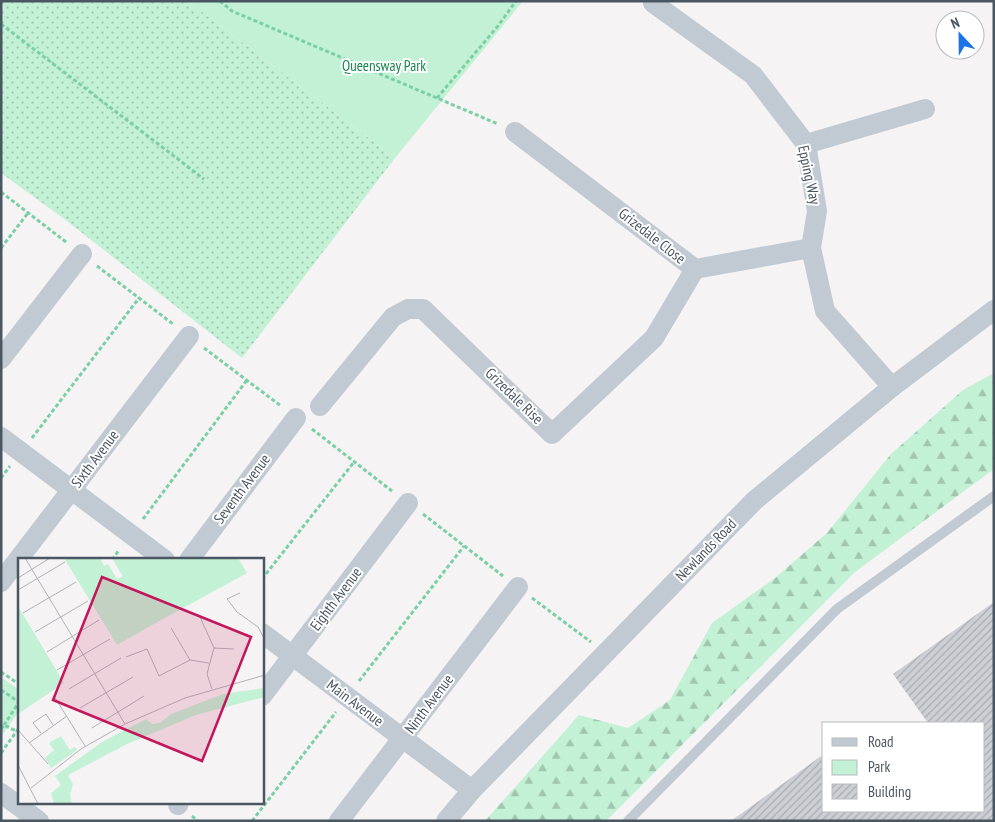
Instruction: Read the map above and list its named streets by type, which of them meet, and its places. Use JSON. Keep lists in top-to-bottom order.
{
  "streets": {
    "street": [
      "Epping Way",
      "Grizedale Close",
      "Grizedale Rise",
      "Sixth Avenue",
      "Seventh Avenue",
      "Newlands Road",
      "Eighth Avenue",
      "Main Avenue",
      "Ninth Avenue"
    ]
  },
  "crossings": [
    ["Epping Way", "Grizedale Close"],
    ["Epping Way", "Newlands Road"],
    ["Grizedale Close", "Grizedale Rise"],
    ["Newlands Road", "Main Avenue"],
    ["Eighth Avenue", "Main Avenue"],
    ["Main Avenue", "Ninth Avenue"]
  ],
  "parks": ["Queensway Park"],
  "legend": ["Road", "Park", "Building"],
  "north": "top"
}
